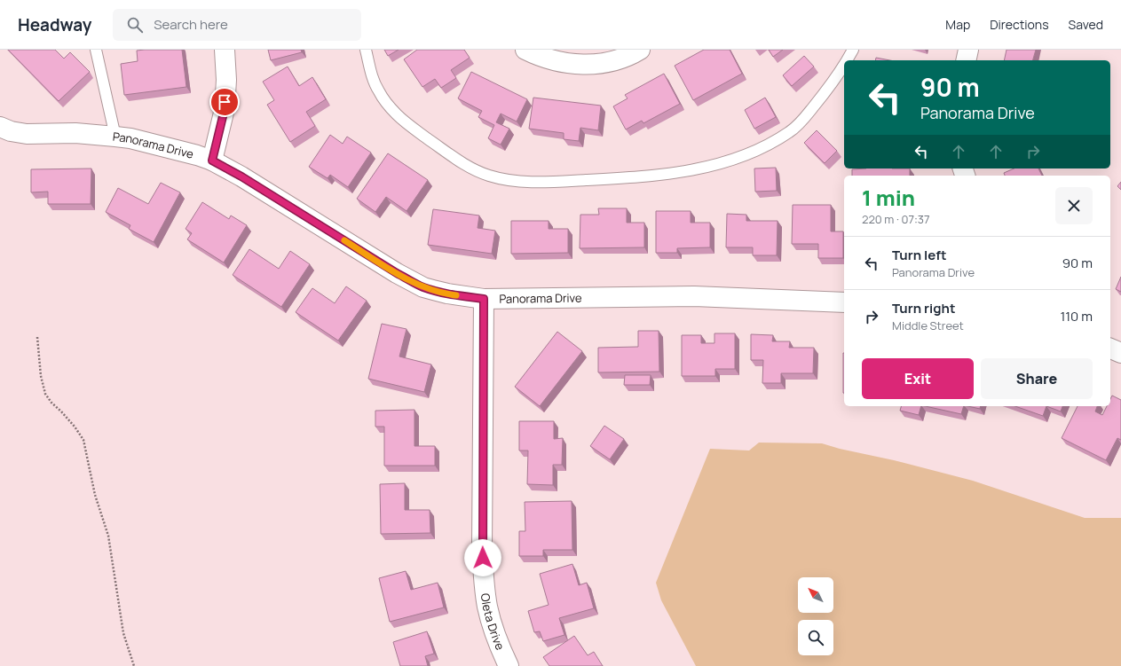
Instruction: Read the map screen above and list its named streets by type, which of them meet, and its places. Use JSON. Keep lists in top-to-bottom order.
{
  "streets": {
    "street": ["Panorama Drive", "Oleta Drive"]
  },
  "crossings": [
    ["Panorama Drive", "Oleta Drive"]
  ],
  "north": "top left",
  "page": {
    "header": "Headway",
    "search": "Search here",
    "nav": ["Map", "Directions", "Saved"],
    "turn": ["90 m", "Panorama Drive"],
    "heading": ["1 min", "220 m · 07:37"],
    "list": [
      {
        "name": "Turn left",
        "note": "Panorama Drive",
        "value": "90 m"
      },
      {
        "name": "Turn right",
        "note": "Middle Street",
        "value": "110 m"
      }
    ],
    "buttons": ["Exit", "Share"]
  }
}
